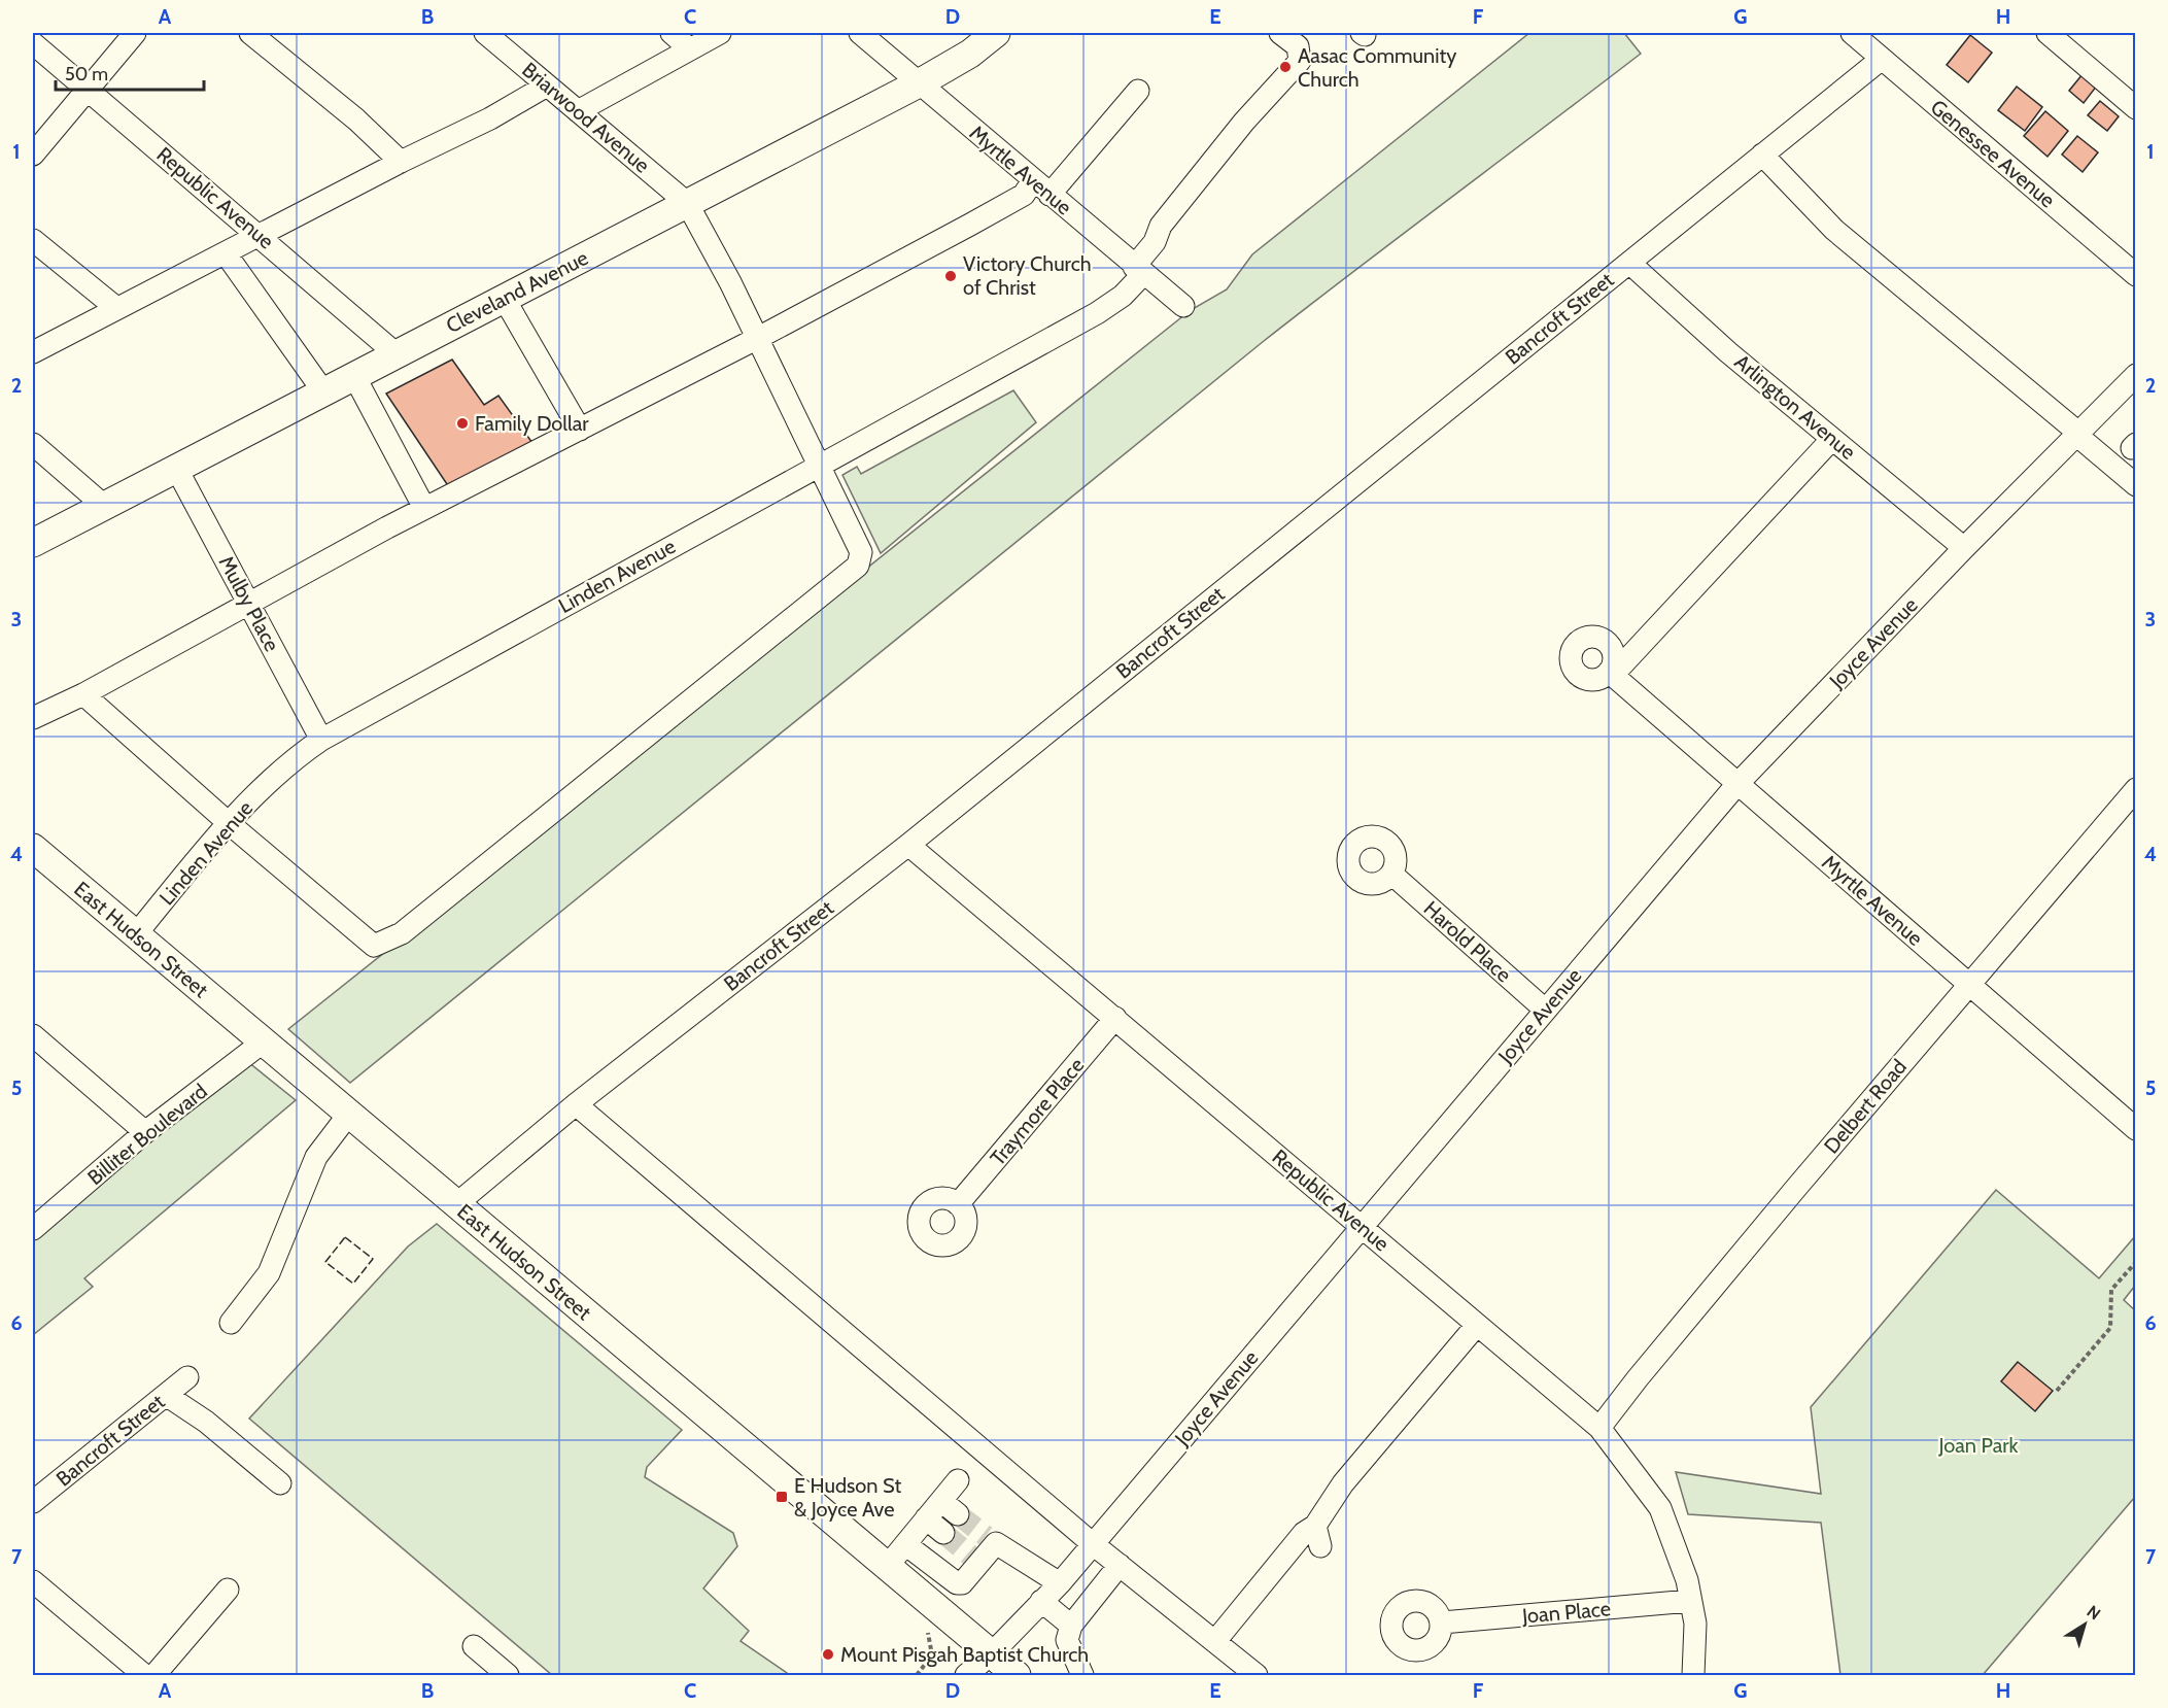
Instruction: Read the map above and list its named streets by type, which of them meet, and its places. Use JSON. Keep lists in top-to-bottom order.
{
  "streets": {
    "main road": ["Cleveland Avenue", "East Hudson Street"],
    "street": [
      "Briarwood Avenue",
      "Genessee Avenue",
      "Myrtle Avenue",
      "Republic Avenue",
      "Bancroft Street",
      "Arlington Avenue",
      "Linden Avenue",
      "Mulby Place",
      "Joyce Avenue",
      "Harold Place",
      "Delbert Road",
      "Traymore Place",
      "Billiter Boulevard",
      "Joan Place"
    ]
  },
  "crossings": [
    ["Briarwood Avenue", "Cleveland Avenue"],
    ["Genessee Avenue", "Bancroft Street"],
    ["Myrtle Avenue", "Cleveland Avenue"],
    ["Myrtle Avenue", "Arlington Avenue"],
    ["Myrtle Avenue", "Linden Avenue"],
    ["Myrtle Avenue", "Joyce Avenue"],
    ["Myrtle Avenue", "Delbert Road"],
    ["Republic Avenue", "Cleveland Avenue"],
    ["Republic Avenue", "Bancroft Street"],
    ["Republic Avenue", "Joyce Avenue"],
    ["Republic Avenue", "Delbert Road"],
    ["Republic Avenue", "Traymore Place"],
    ["Republic Avenue", "Joan Place"],
    ["Cleveland Avenue", "Mulby Place"],
    ["Bancroft Street", "Arlington Avenue"],
    ["Bancroft Street", "East Hudson Street"],
    ["Arlington Avenue", "Joyce Avenue"],
    ["Linden Avenue", "Mulby Place"],
    ["Linden Avenue", "East Hudson Street"],
    ["Joyce Avenue", "East Hudson Street"],
    ["Joyce Avenue", "Harold Place"],
    ["East Hudson Street", "Billiter Boulevard"]
  ],
  "parks": ["Joan Park"],
  "places": {
    "other": [
      "Aasac Community Church",
      "Victory Church of Christ",
      "Family Dollar",
      "Mount Pisgah Baptist Church"
    ],
    "transit": ["E Hudson St & Joyce Ave"]
  },
  "scale_bar": "50 m",
  "north": "top right",
  "grid": {
    "columns": [
      "A",
      "B",
      "C",
      "D",
      "E",
      "F",
      "G",
      "H"
    ],
    "rows": [
      "1",
      "2",
      "3",
      "4",
      "5",
      "6",
      "7"
    ]
  }
}
